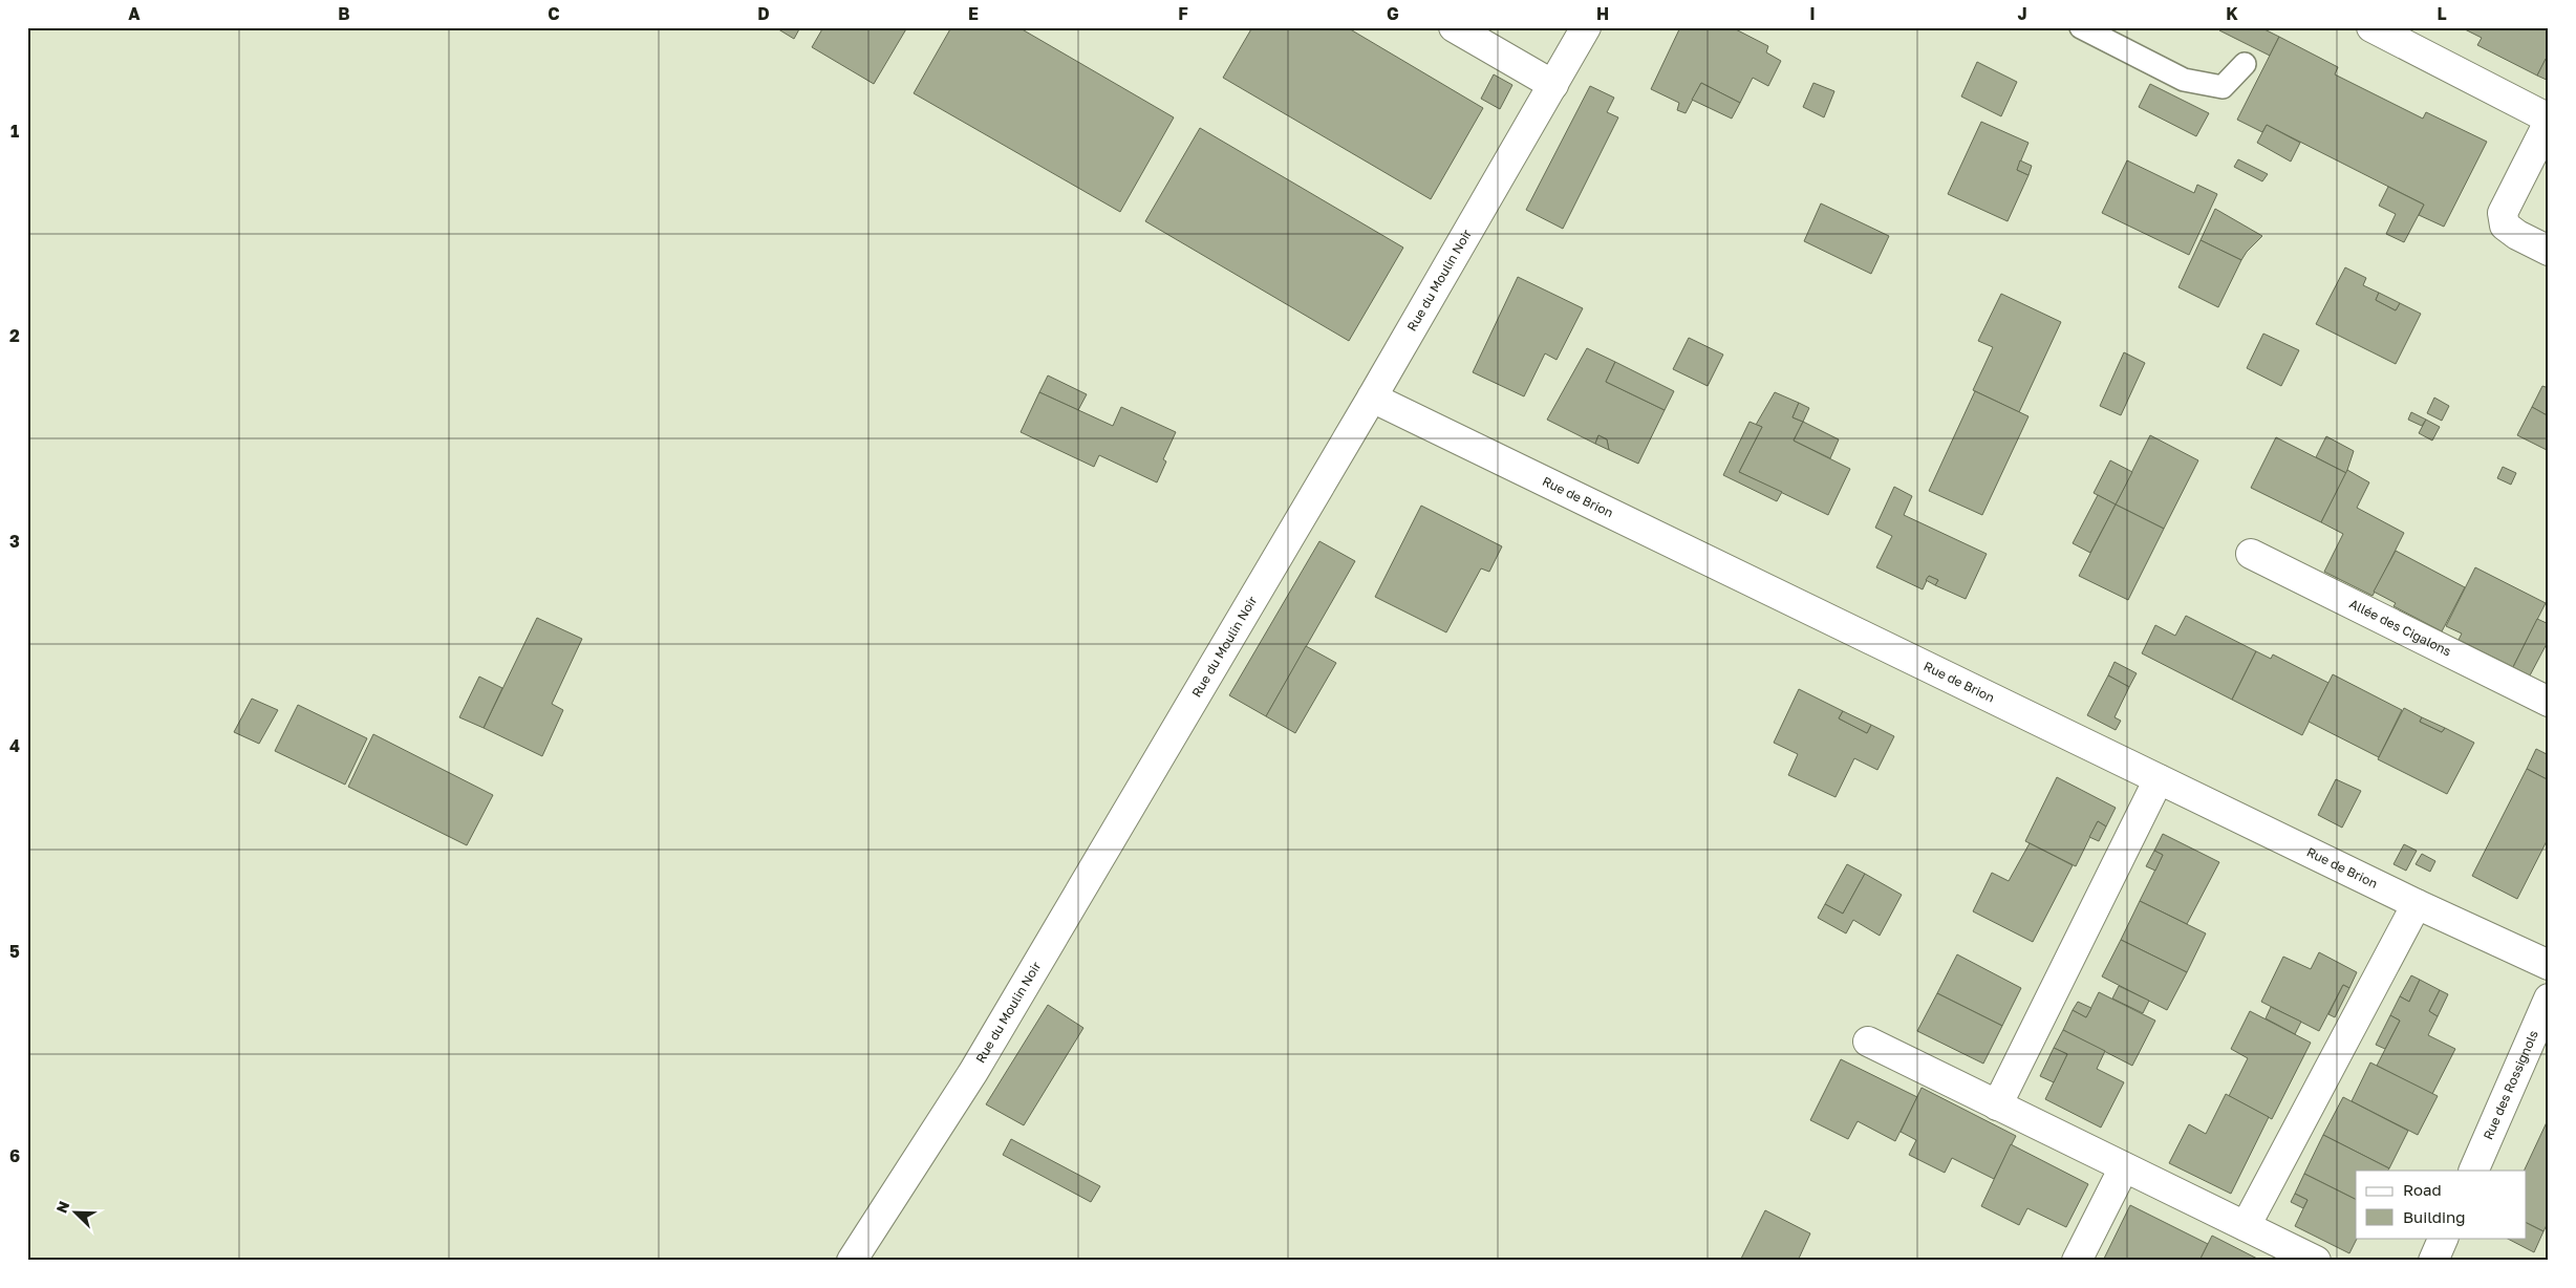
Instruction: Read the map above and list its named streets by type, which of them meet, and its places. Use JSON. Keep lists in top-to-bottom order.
{
  "streets": {
    "street": [
      "Rue du Moulin Noir",
      "Rue de Brion",
      "Allée des Cigalons",
      "Rue des Rossignols"
    ]
  },
  "crossings": [
    ["Rue du Moulin Noir", "Rue de Brion"]
  ],
  "legend": ["Road", "Building"],
  "north": "top left",
  "grid": {
    "columns": [
      "A",
      "B",
      "C",
      "D",
      "E",
      "F",
      "G",
      "H",
      "I",
      "J",
      "K",
      "L"
    ],
    "rows": [
      "1",
      "2",
      "3",
      "4",
      "5",
      "6"
    ]
  }
}
